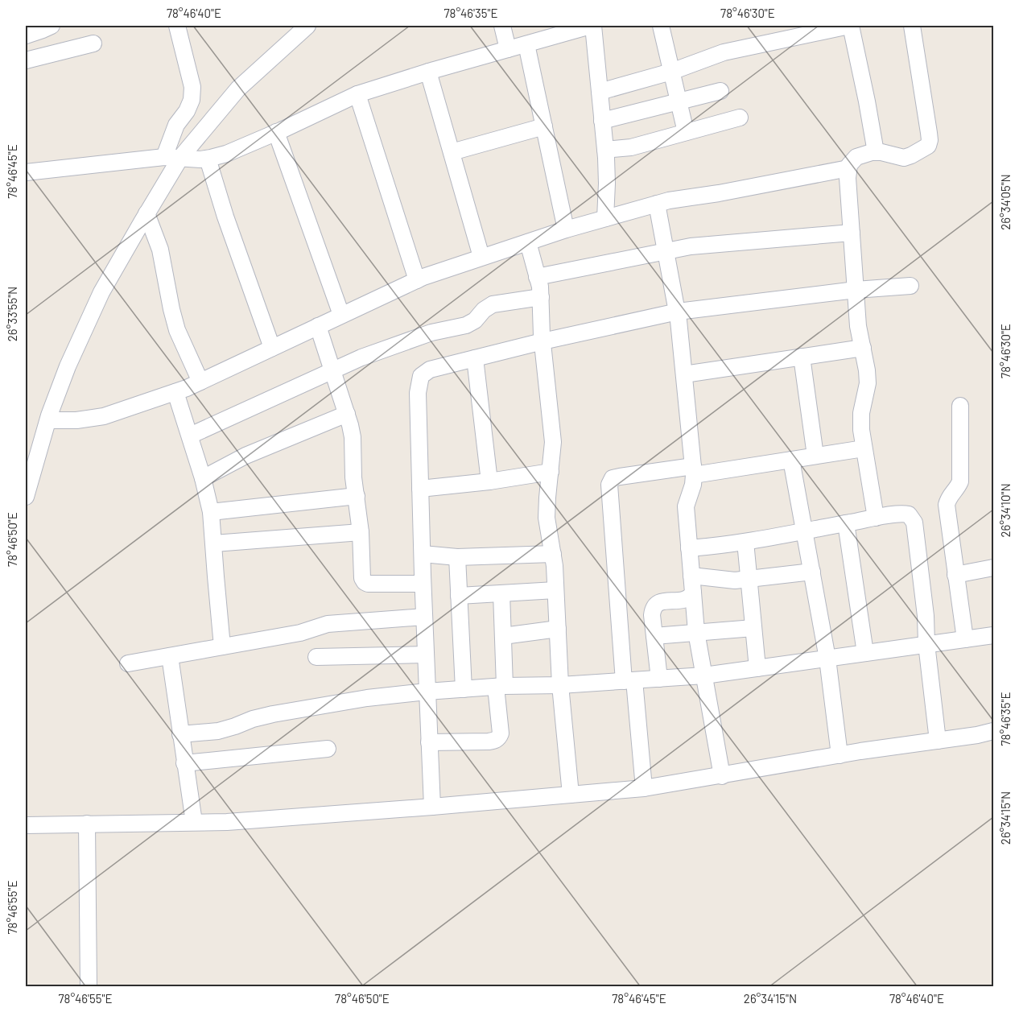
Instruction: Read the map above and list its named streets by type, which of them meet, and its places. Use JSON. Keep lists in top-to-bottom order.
{
  "coordinates": [
    "78°46'40\"E",
    "78°46'35\"E",
    "78°46'30\"E",
    "78°46'45\"E",
    "26°34'05\"N",
    "26°33'55\"N",
    "26°34'10\"N",
    "78°46'50\"E",
    "26°34'15\"N",
    "78°46'55\"E"
  ]
}
